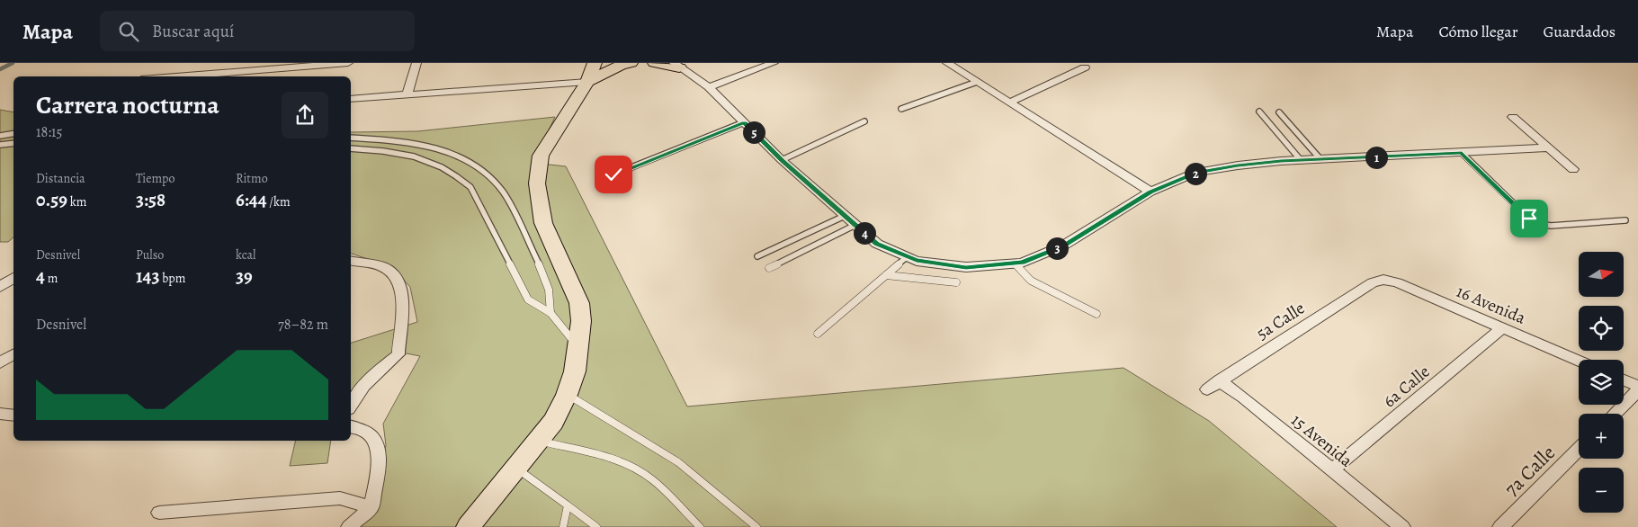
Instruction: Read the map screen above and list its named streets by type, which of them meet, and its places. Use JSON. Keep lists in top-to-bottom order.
{
  "streets": {
    "street": [
      "16 Avenida",
      "5a Calle",
      "6a Calle",
      "15 Avenida",
      "7a Calle"
    ]
  },
  "crossings": [
    ["16 Avenida", "5a Calle"],
    ["16 Avenida", "6a Calle"],
    ["5a Calle", "15 Avenida"],
    ["6a Calle", "15 Avenida"]
  ],
  "north": "right",
  "page": {
    "header": "Mapa",
    "search": "Buscar aquí",
    "nav": ["Mapa", "Cómo llegar", "Guardados"],
    "heading": ["Carrera nocturna", "18:15"],
    "pins": [
      "5",
      "1",
      "2",
      "4",
      "3"
    ],
    "stats": [
      ["Distancia", "0.59 km"],
      ["Tiempo", "3:58"],
      ["Ritmo", "6:44 /km"],
      ["Desnivel", "4 m"],
      ["Pulso", "143 bpm"],
      ["kcal", "39"]
    ],
    "map_buttons": ["+", "−"],
    "chart": ["Desnivel", "78–82 m"]
  }
}
